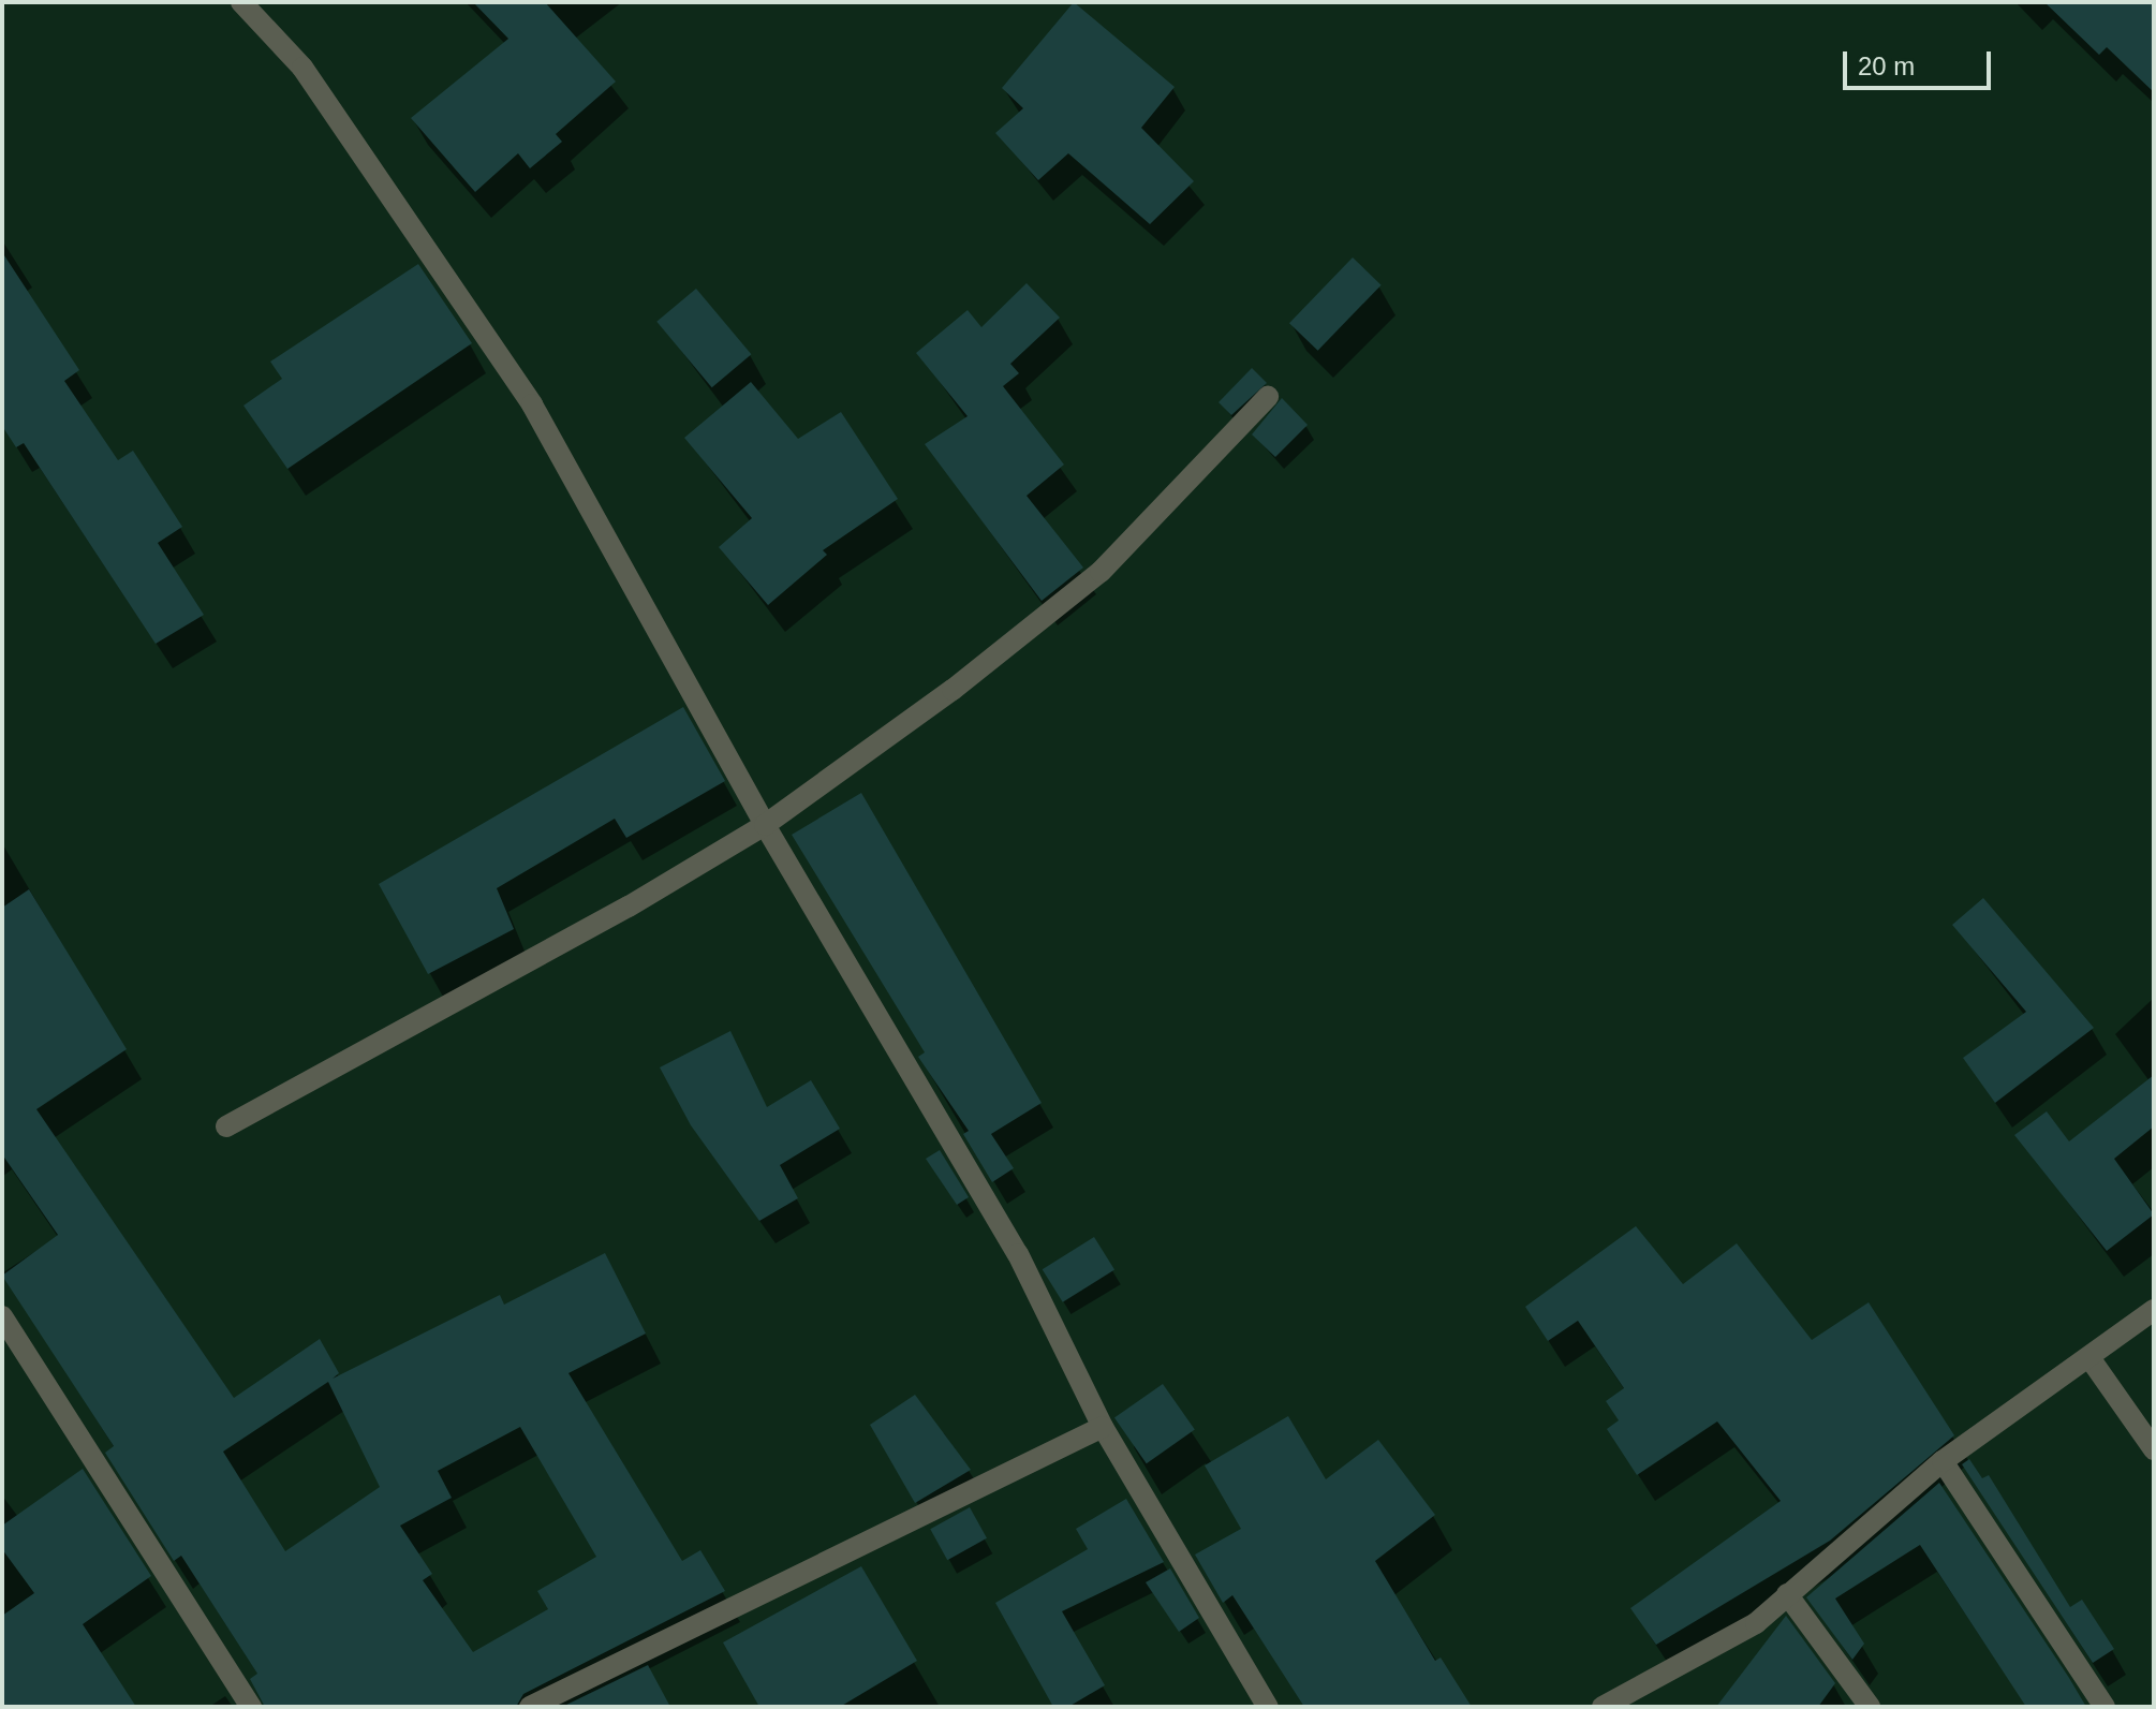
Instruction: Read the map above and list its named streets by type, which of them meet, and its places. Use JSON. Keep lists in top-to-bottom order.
{
  "scale_bar": "20 m"
}
